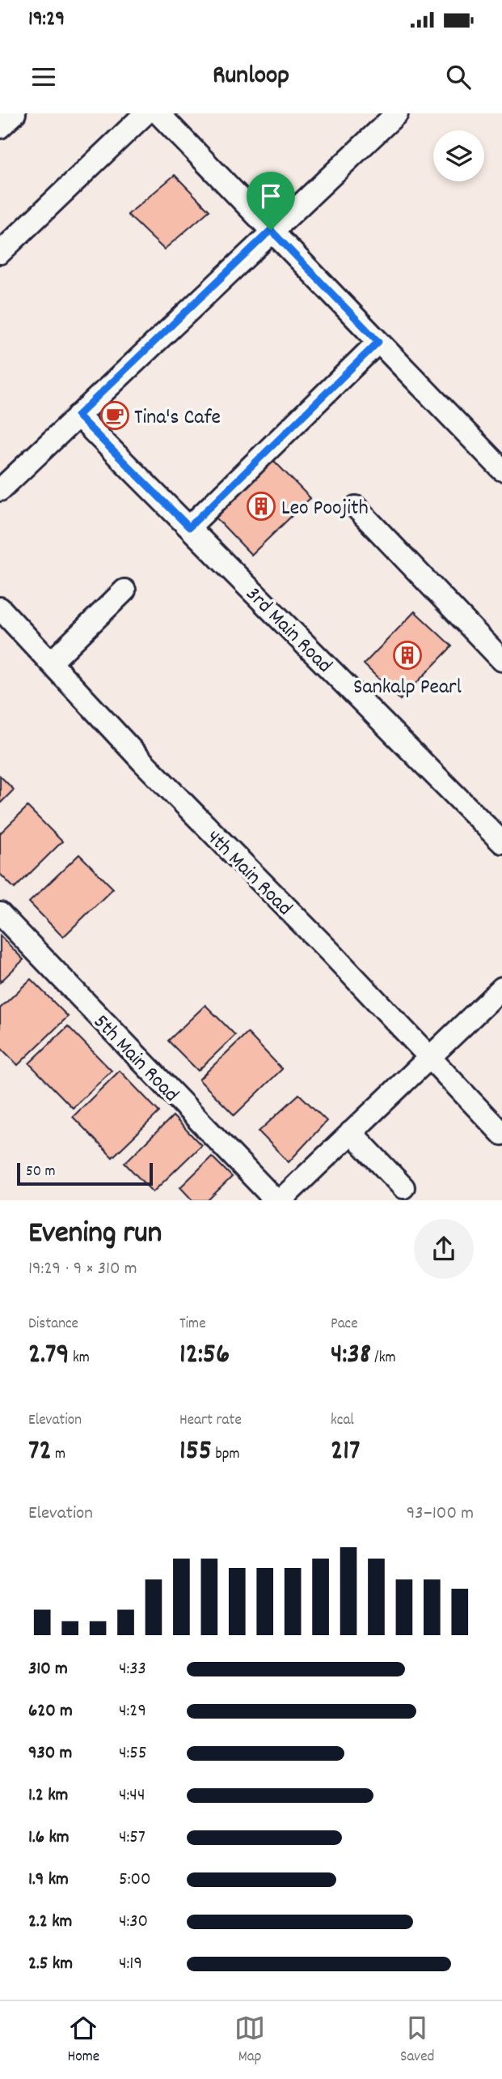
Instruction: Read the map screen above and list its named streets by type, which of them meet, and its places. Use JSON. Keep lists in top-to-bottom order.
{
  "streets": {
    "street": ["3rd Main Road", "4th Main Road", "5th Main Road"]
  },
  "places": {
    "cafe": ["Tina's Cafe"],
    "building": ["Leo Poojith", "Sankalp Pearl"]
  },
  "scale_bar": "50 m",
  "page": {
    "status": "19:29",
    "header": "Runloop",
    "scale": "50 m",
    "heading": ["Evening run", "19:29 · 9 × 310 m"],
    "stats": [
      ["Distance", "2.79 km"],
      ["Time", "12:56"],
      ["Pace", "4:38 /km"],
      ["Elevation", "72 m"],
      ["Heart rate", "155 bpm"],
      ["kcal", "217"]
    ],
    "chart": ["Elevation", "93–100 m"],
    "list": [
      {
        "name": "310 m",
        "note": "4:33"
      },
      {
        "name": "620 m",
        "note": "4:29"
      },
      {
        "name": "930 m",
        "note": "4:55"
      },
      {
        "name": "1.2 km",
        "note": "4:44"
      },
      {
        "name": "1.6 km",
        "note": "4:57"
      },
      {
        "name": "1.9 km",
        "note": "5:00"
      },
      {
        "name": "2.2 km",
        "note": "4:30"
      },
      {
        "name": "2.5 km",
        "note": "4:19"
      }
    ],
    "tabs": ["Home", "Map", "Saved"]
  }
}
